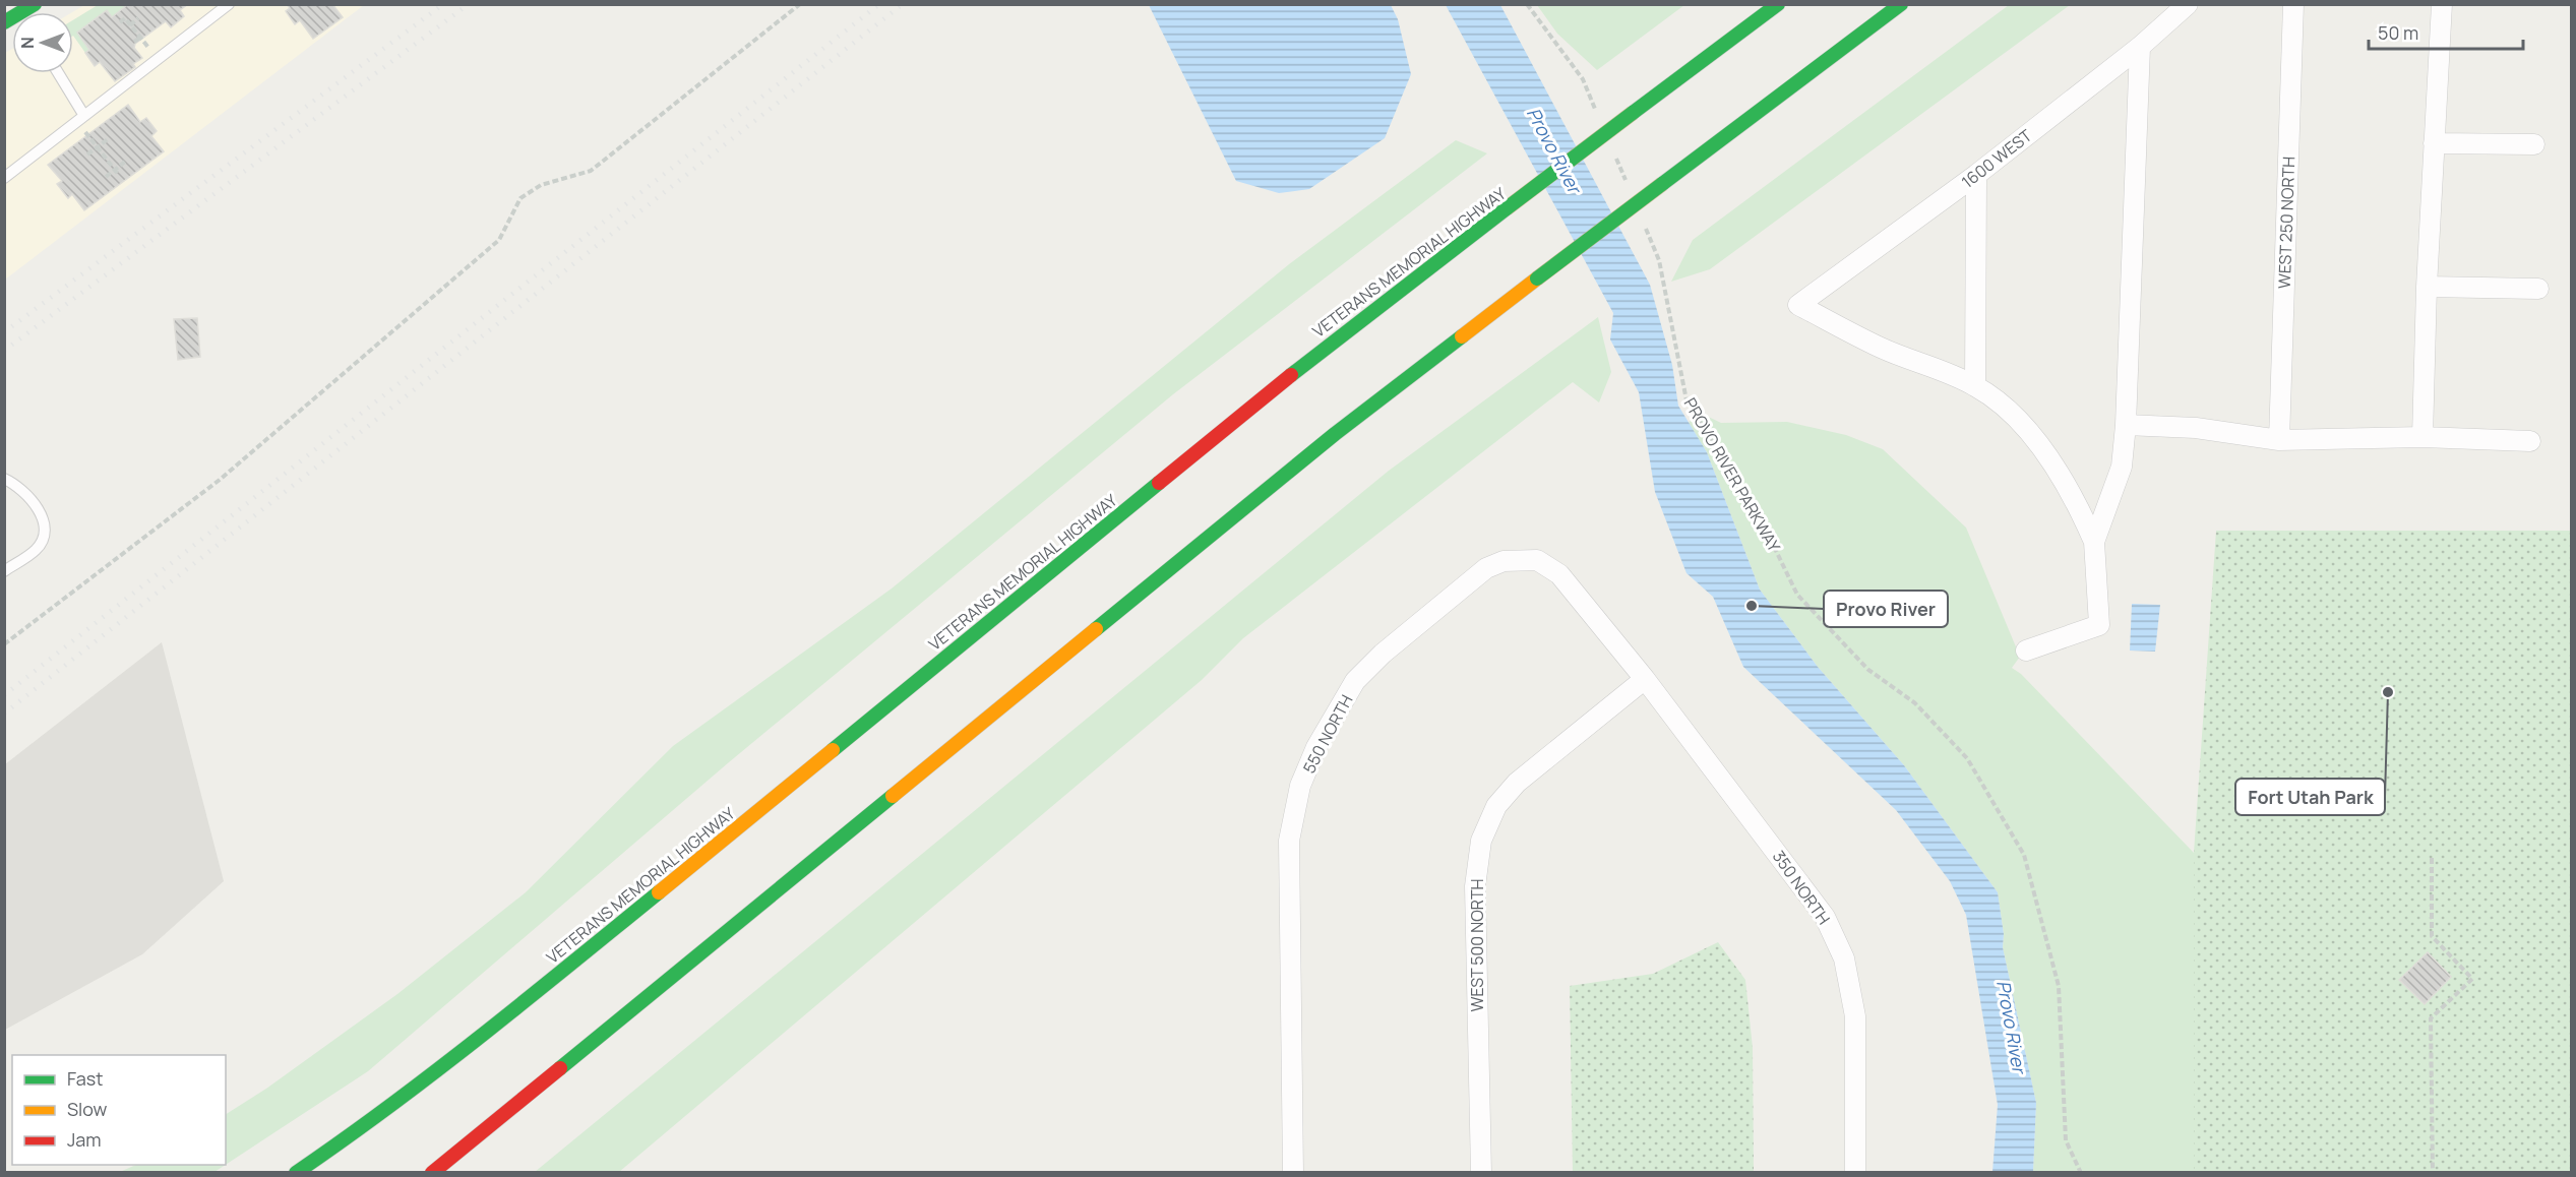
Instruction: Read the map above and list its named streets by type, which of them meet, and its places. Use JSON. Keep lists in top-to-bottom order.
{
  "streets": {
    "main road": ["VETERANS MEMORIAL HIGHWAY"],
    "street": [
      "1600 WEST",
      "WEST 250 NORTH",
      "550 NORTH",
      "350 NORTH",
      "WEST 500 NORTH"
    ],
    "path": ["PROVO RIVER PARKWAY"]
  },
  "crossings": [
    ["550 NORTH", "350 NORTH"],
    ["550 NORTH", "WEST 500 NORTH"],
    ["350 NORTH", "WEST 500 NORTH"]
  ],
  "water": ["Provo River"],
  "places": ["Provo River", "Fort Utah Park"],
  "legend": ["Fast", "Slow", "Jam"],
  "scale_bar": "50 m",
  "north": "left"
}
